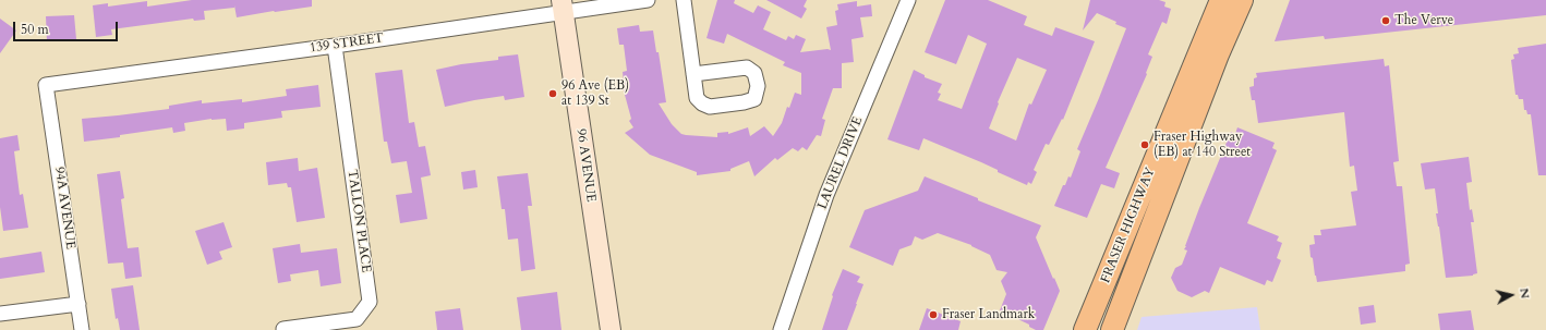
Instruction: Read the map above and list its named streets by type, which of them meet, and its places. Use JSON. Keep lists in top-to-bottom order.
{
  "streets": {
    "main road": ["96 AVENUE", "FRASER HIGHWAY"],
    "street": [
      "139 STREET",
      "LAUREL DRIVE",
      "94A AVENUE",
      "TALLON PLACE"
    ]
  },
  "crossings": [
    ["139 STREET", "96 AVENUE"],
    ["139 STREET", "94A AVENUE"],
    ["139 STREET", "TALLON PLACE"]
  ],
  "places": [
    "The Verve",
    "96 Ave (EB) at 139 St",
    "Fraser Highway (EB) at 140 Street",
    "Fraser Landmark"
  ],
  "scale_bar": "50 m",
  "north": "right"
}
